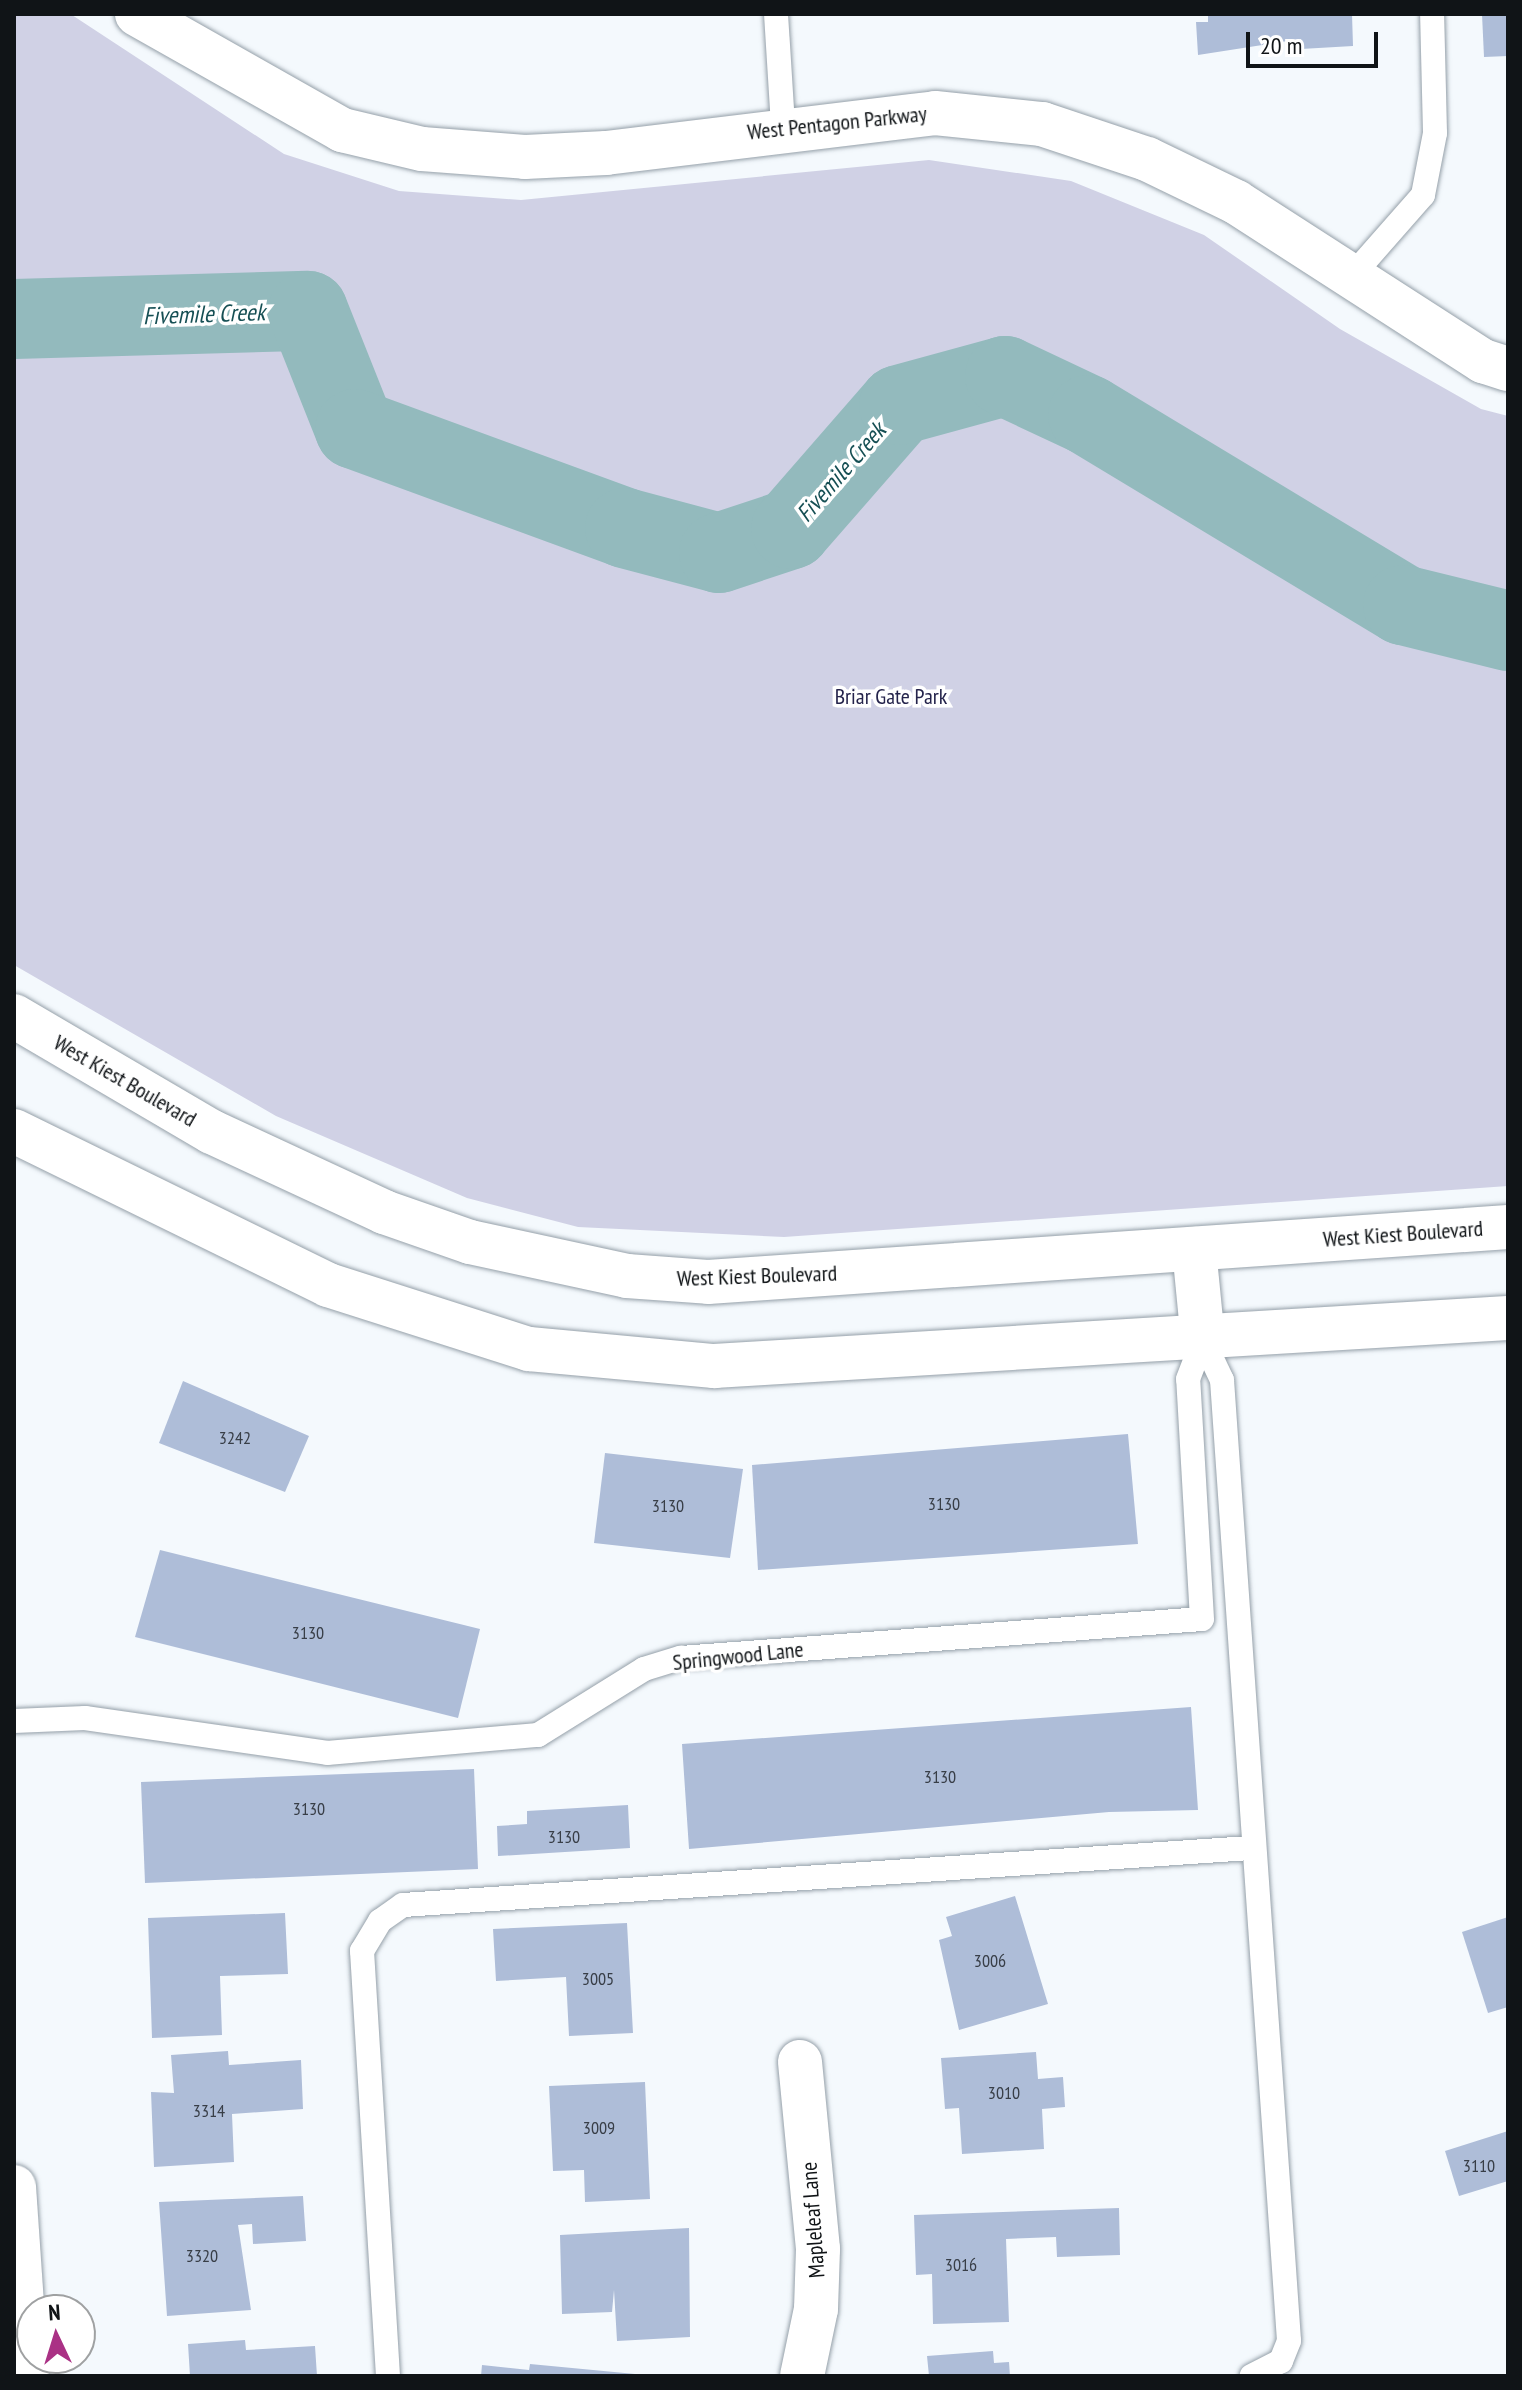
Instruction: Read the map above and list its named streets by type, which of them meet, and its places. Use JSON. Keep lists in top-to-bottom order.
{
  "streets": {
    "main road": ["West Pentagon Parkway", "West Kiest Boulevard", "Mapleleaf Lane"],
    "lane": ["Springwood Lane"]
  },
  "water": ["Fivemile Creek"],
  "parks": ["Briar Gate Park"],
  "house_numbers": [
    "3242",
    "3130",
    "3130",
    "3130",
    "3130",
    "3130",
    "3130",
    "3006",
    "3005",
    "3010",
    "3314",
    "3009",
    "3110",
    "3320",
    "3016"
  ],
  "scale_bar": "20 m",
  "north": "top"
}
